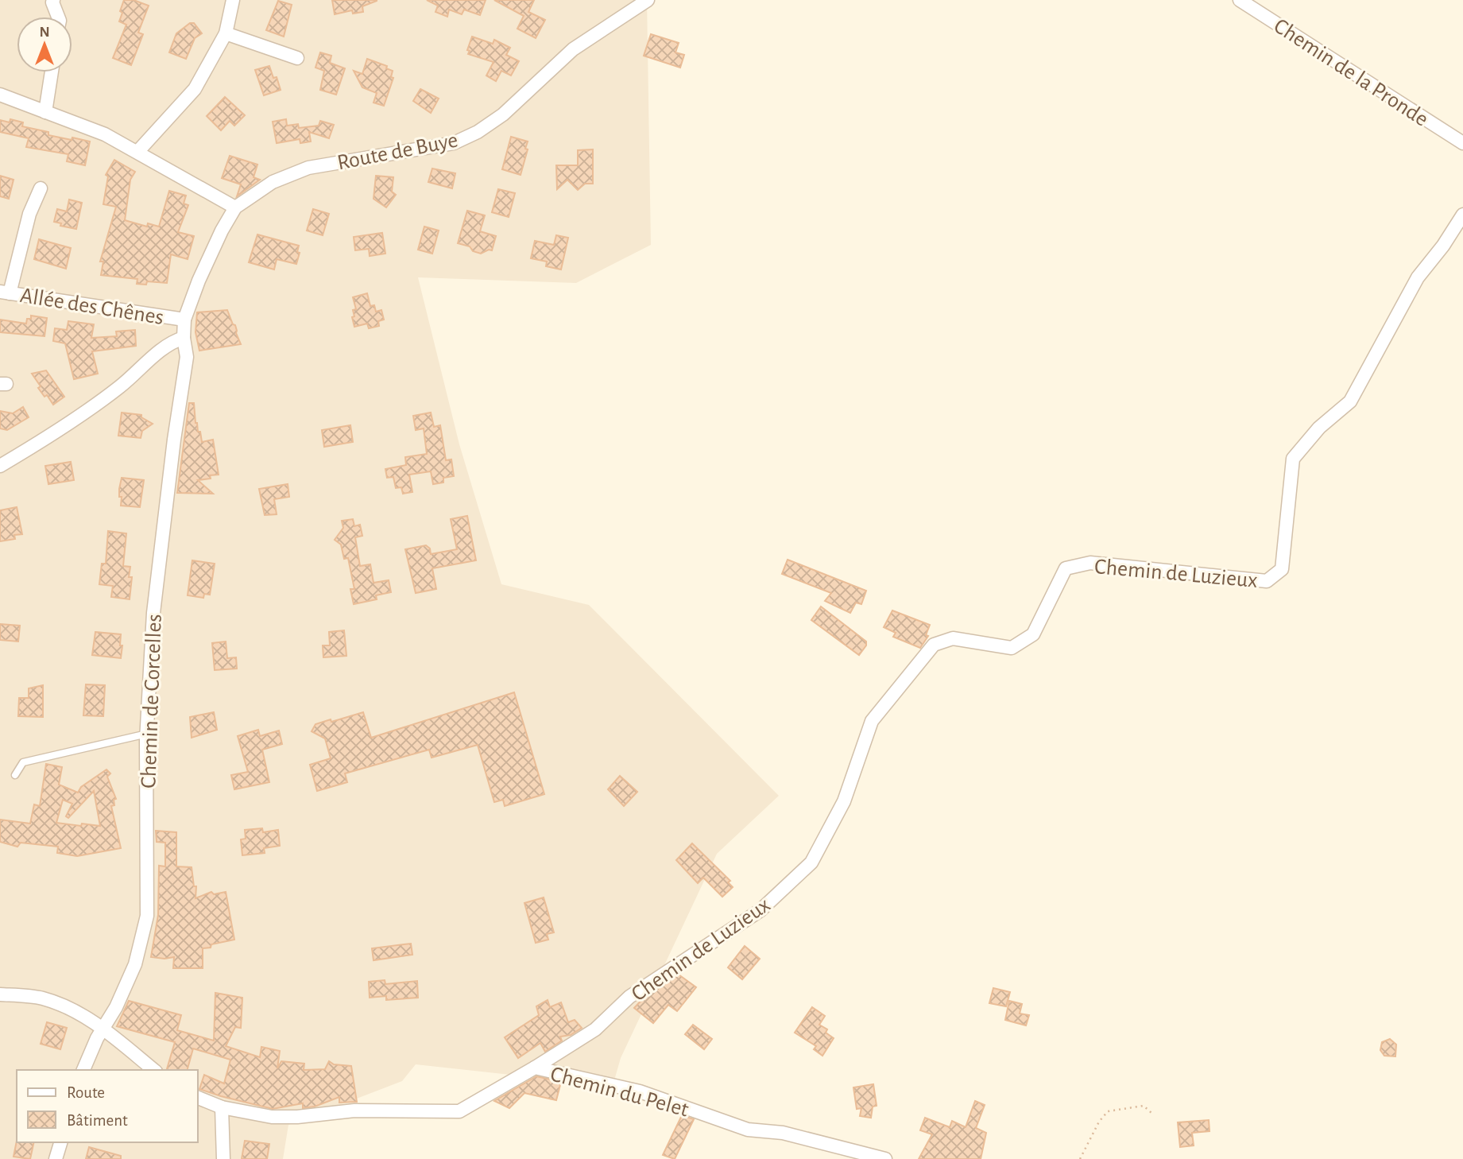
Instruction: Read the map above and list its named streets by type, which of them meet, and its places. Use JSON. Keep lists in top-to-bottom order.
{
  "streets": {
    "street": [
      "Chemin de la Pronde",
      "Route de Buye",
      "Allée des Chênes",
      "Chemin de Luzieux",
      "Chemin de Corcelles",
      "Chemin du Pelet"
    ]
  },
  "crossings": [
    ["Route de Buye", "Allée des Chênes"],
    ["Route de Buye", "Chemin de Corcelles"],
    ["Allée des Chênes", "Chemin de Corcelles"],
    ["Chemin de Luzieux", "Chemin du Pelet"]
  ],
  "legend": ["Route", "Bâtiment"],
  "north": "top"
}
